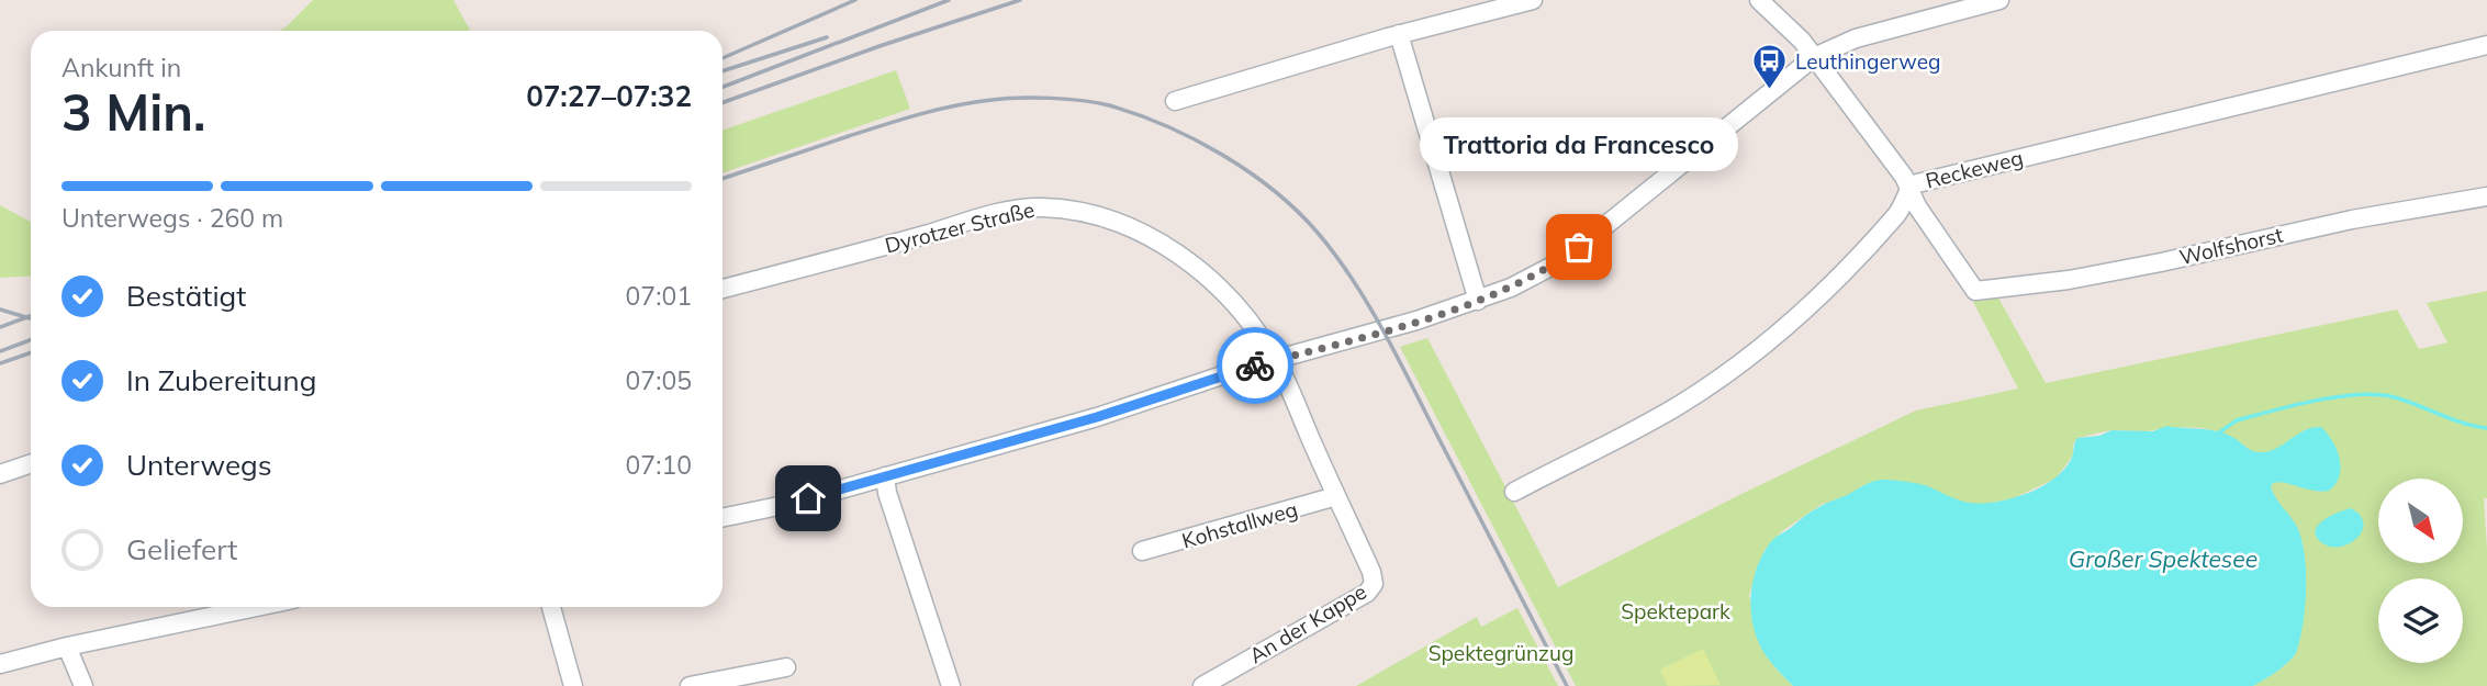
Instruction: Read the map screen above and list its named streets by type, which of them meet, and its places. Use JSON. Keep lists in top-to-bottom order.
{
  "streets": {
    "street": [
      "Reckeweg",
      "Dyrotzer Straße",
      "Wolfshorst",
      "Kohstallweg",
      "An der Kappe"
    ]
  },
  "crossings": [
    ["Reckeweg", "Wolfshorst"],
    ["Dyrotzer Straße", "Kohstallweg"],
    ["Dyrotzer Straße", "An der Kappe"]
  ],
  "water": ["Großer Spektesee"],
  "parks": ["Spektepark", "Spektegrünzug"],
  "places": {
    "bus stop": ["Leuthingerweg"],
    "other": ["Trattoria da Francesco"]
  },
  "north": "bottom right",
  "page": {
    "heading": ["3 Min.", "Ankunft in", "07:27–07:32"],
    "bubble": "Trattoria da Francesco",
    "bar": "Unterwegs · 260 m",
    "list": [
      ["Bestätigt", "07:01"],
      ["In Zubereitung", "07:05"],
      ["Unterwegs", "07:10"],
      "Geliefert"
    ]
  }
}
